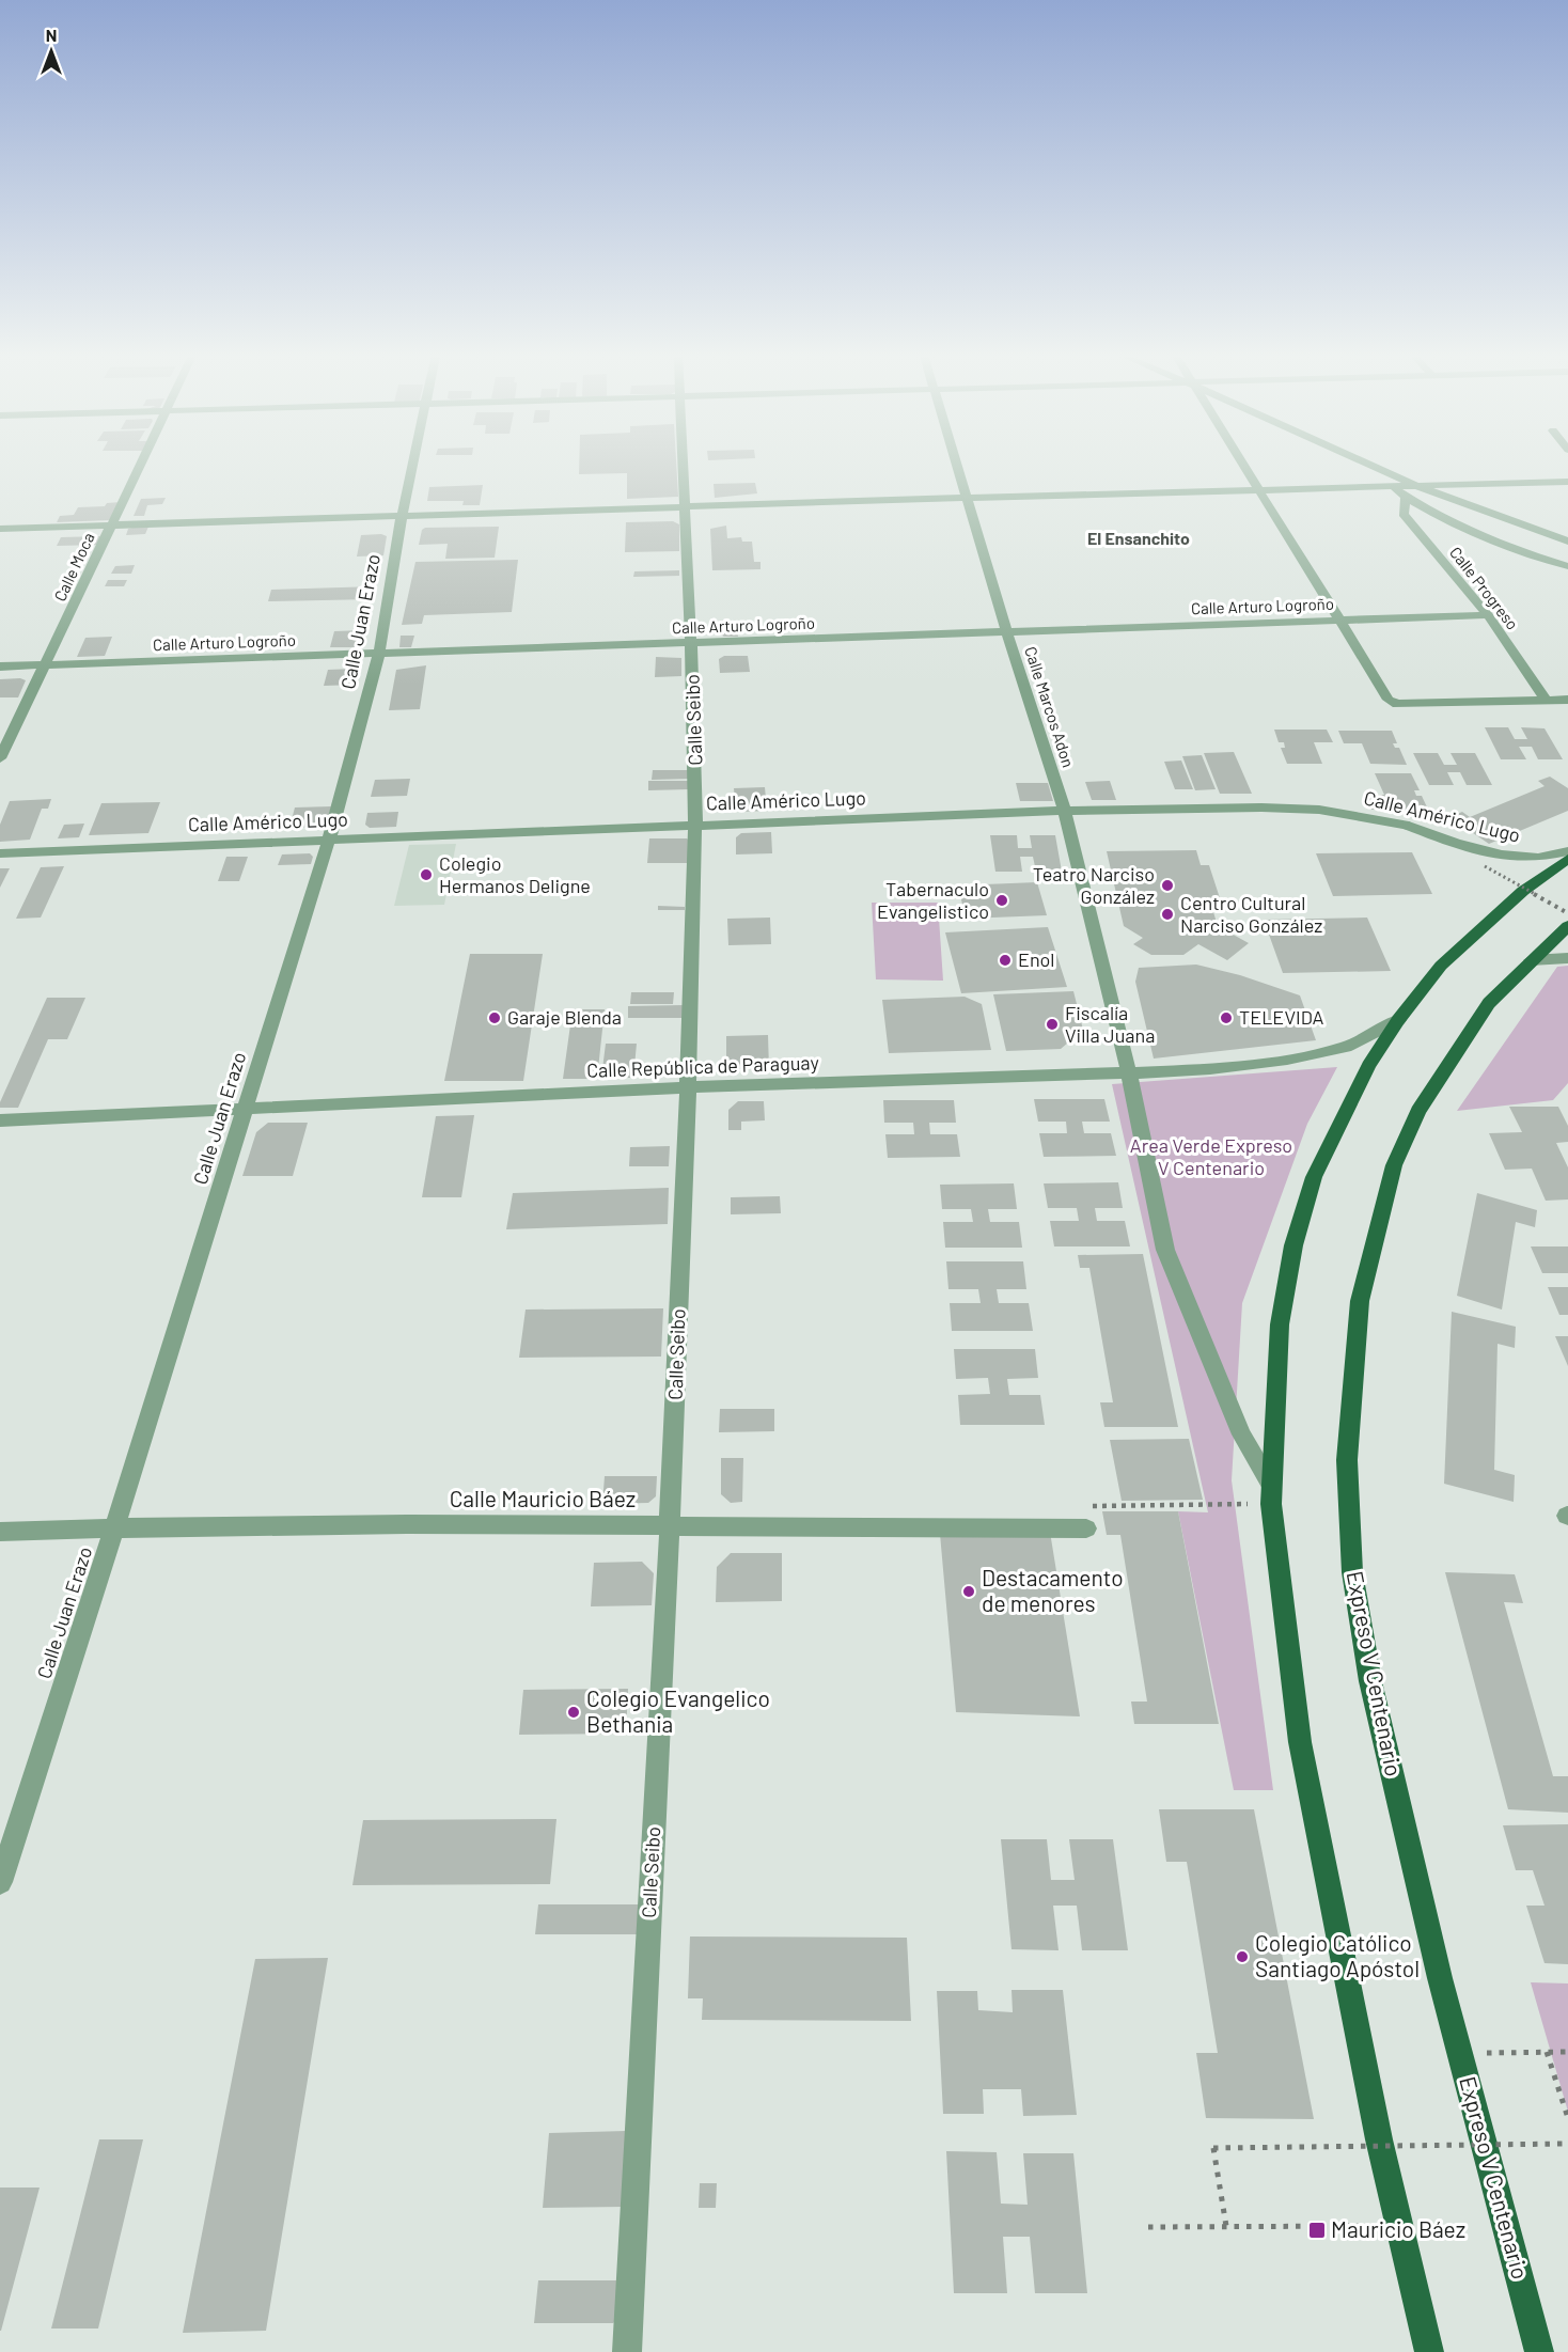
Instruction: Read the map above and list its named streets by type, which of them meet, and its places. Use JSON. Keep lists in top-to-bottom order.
{
  "streets": {
    "main road": ["Expreso V Centenario"],
    "street": [
      "Calle Moca",
      "Calle Progreso",
      "Calle Arturo Logroño",
      "Calle Juan Erazo",
      "Calle Marcos Adon",
      "Calle Seibo",
      "Calle Américo Lugo",
      "Calle República de Paraguay",
      "Calle Mauricio Báez"
    ]
  },
  "crossings": [
    ["Calle Moca", "Calle Arturo Logroño"],
    ["Calle Progreso", "Calle Arturo Logroño"],
    ["Calle Arturo Logroño", "Calle Juan Erazo"],
    ["Calle Arturo Logroño", "Calle Marcos Adon"],
    ["Calle Arturo Logroño", "Calle Seibo"],
    ["Calle Juan Erazo", "Calle Américo Lugo"],
    ["Calle Juan Erazo", "Calle República de Paraguay"],
    ["Calle Juan Erazo", "Calle Mauricio Báez"],
    ["Calle Marcos Adon", "Calle Américo Lugo"],
    ["Calle Marcos Adon", "Calle República de Paraguay"],
    ["Calle Seibo", "Calle Américo Lugo"],
    ["Calle Seibo", "Calle República de Paraguay"],
    ["Calle Seibo", "Calle Mauricio Báez"]
  ],
  "districts": ["El Ensanchito"],
  "parks": ["Area Verde Expreso V Centenario"],
  "places": {
    "other": [
      "Colegio Hermanos Deligne",
      "Teatro Narciso González",
      "Tabernaculo Evangelistico",
      "Centro Cultural Narciso González",
      "Enol",
      "Garaje Blenda",
      "TELEVIDA",
      "Fiscalía Villa Juana",
      "Destacamento de menores",
      "Colegio Evangelico Bethania",
      "Colegio Católico Santiago Apóstol"
    ],
    "transit": ["Mauricio Báez"]
  },
  "north": "top"
}
